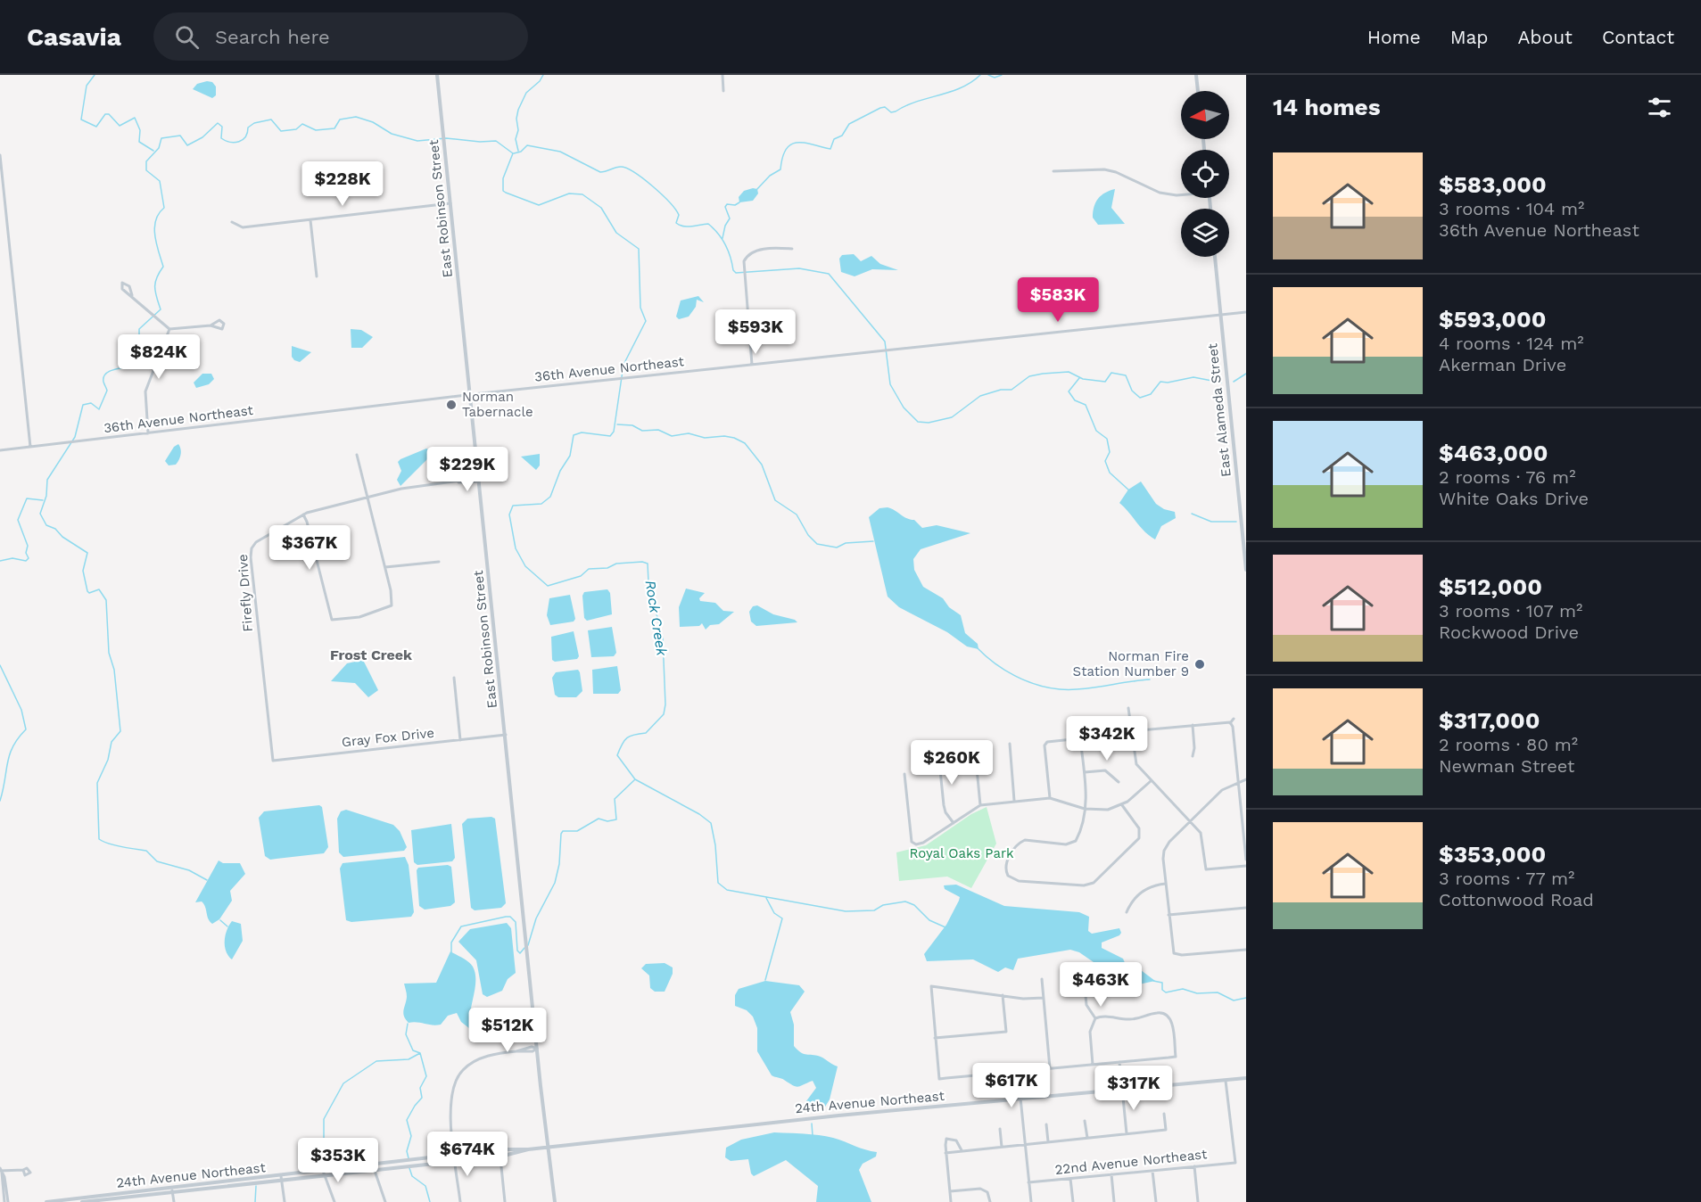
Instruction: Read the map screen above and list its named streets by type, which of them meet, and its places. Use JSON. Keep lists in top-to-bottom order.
{
  "streets": {
    "street": [
      "East Robinson Street",
      "36th Avenue Northeast",
      "East Alameda Street",
      "Firefly Drive",
      "Gray Fox Drive",
      "24th Avenue Northeast",
      "22nd Avenue Northeast"
    ]
  },
  "crossings": [
    ["East Robinson Street", "36th Avenue Northeast"],
    ["East Robinson Street", "Firefly Drive"],
    ["East Robinson Street", "Gray Fox Drive"],
    ["East Robinson Street", "24th Avenue Northeast"],
    ["36th Avenue Northeast", "East Alameda Street"],
    ["Firefly Drive", "Gray Fox Drive"],
    ["24th Avenue Northeast", "22nd Avenue Northeast"]
  ],
  "districts": ["Frost Creek"],
  "water": ["Rock Creek"],
  "parks": ["Royal Oaks Park"],
  "places": ["Norman Tabernacle", "Norman Fire Station Number 9"],
  "north": "left",
  "page": {
    "header": "Casavia",
    "search": "Search here",
    "nav": [
      "Home",
      "Map",
      "About",
      "Contact"
    ],
    "heading": "14 homes",
    "list": [
      {
        "name": "$583,000",
        "note": "3 rooms · 104 m² · 36th Avenue Northeast"
      },
      {
        "name": "$593,000",
        "note": "4 rooms · 124 m² · Akerman Drive"
      },
      {
        "name": "$463,000",
        "note": "2 rooms · 76 m² · White Oaks Drive"
      },
      {
        "name": "$512,000",
        "note": "3 rooms · 107 m² · Rockwood Drive"
      },
      {
        "name": "$317,000",
        "note": "2 rooms · 80 m² · Newman Street"
      },
      {
        "name": "$353,000",
        "note": "3 rooms · 77 m² · Cottonwood Road"
      }
    ],
    "price": [
      "$228K",
      "$583K",
      "$593K",
      "$824K",
      "$229K",
      "$367K",
      "$342K",
      "$260K",
      "$463K",
      "$512K",
      "$617K",
      "$317K",
      "$674K",
      "$353K"
    ]
  }
}
